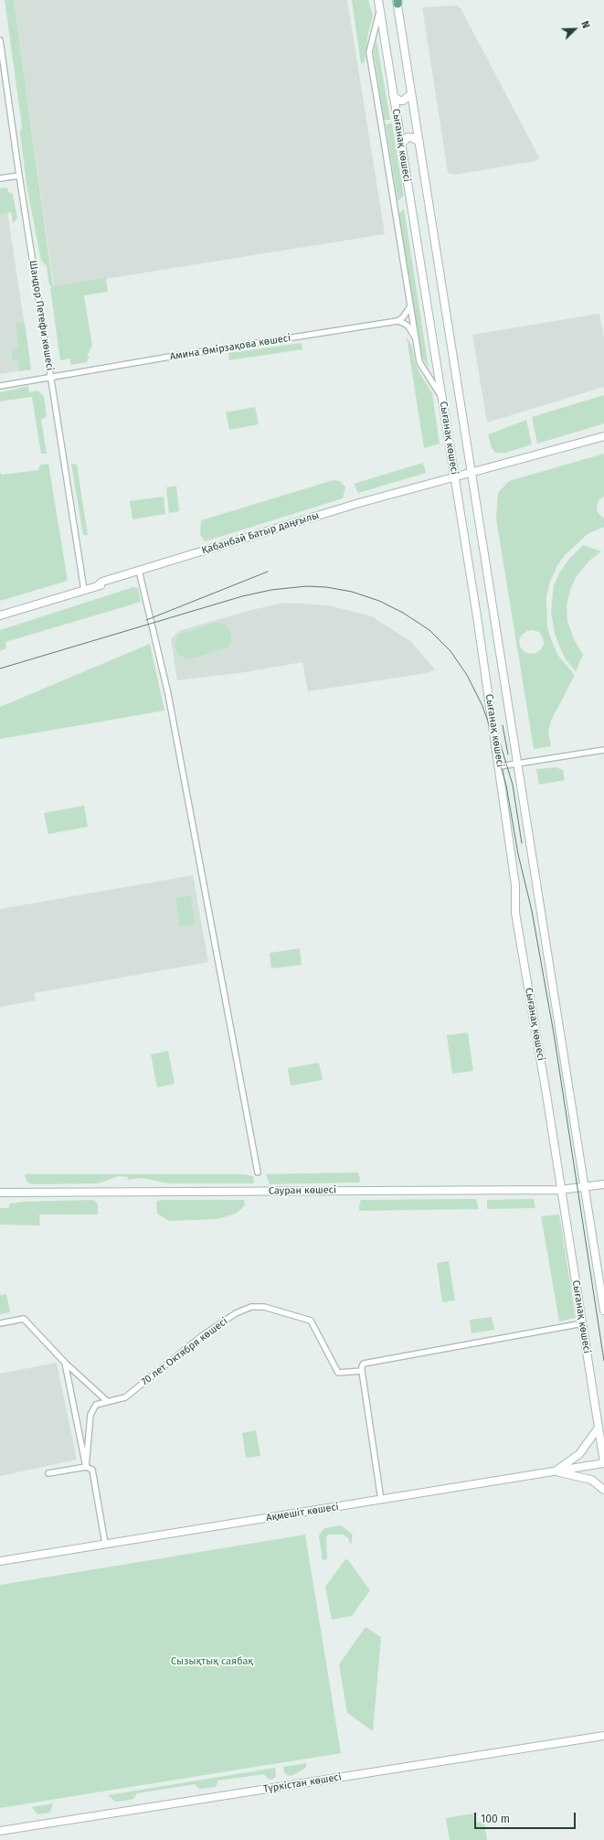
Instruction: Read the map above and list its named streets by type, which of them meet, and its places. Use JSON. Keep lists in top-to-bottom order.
{
  "streets": {
    "main road": [
      "Сығанақ көшесі",
      "Қабанбай Батыр даңғылы",
      "Сауран көшесі",
      "Ақмешіт көшесі",
      "Түркістан көшесі"
    ],
    "street": ["Шандор Петефи көшесі", "Амина Өмірзақова көшесі", "70 лет Октября көшесі"]
  },
  "crossings": [
    ["Сығанақ көшесі", "Қабанбай Батыр даңғылы"],
    ["Сығанақ көшесі", "Сауран көшесі"],
    ["Сығанақ көшесі", "Ақмешіт көшесі"],
    ["Шандор Петефи көшесі", "Амина Өмірзақова көшесі"],
    ["Шандор Петефи көшесі", "Қабанбай Батыр даңғылы"]
  ],
  "parks": ["Сызықтық саябақ"],
  "scale_bar": "100 m",
  "north": "top right"
}
